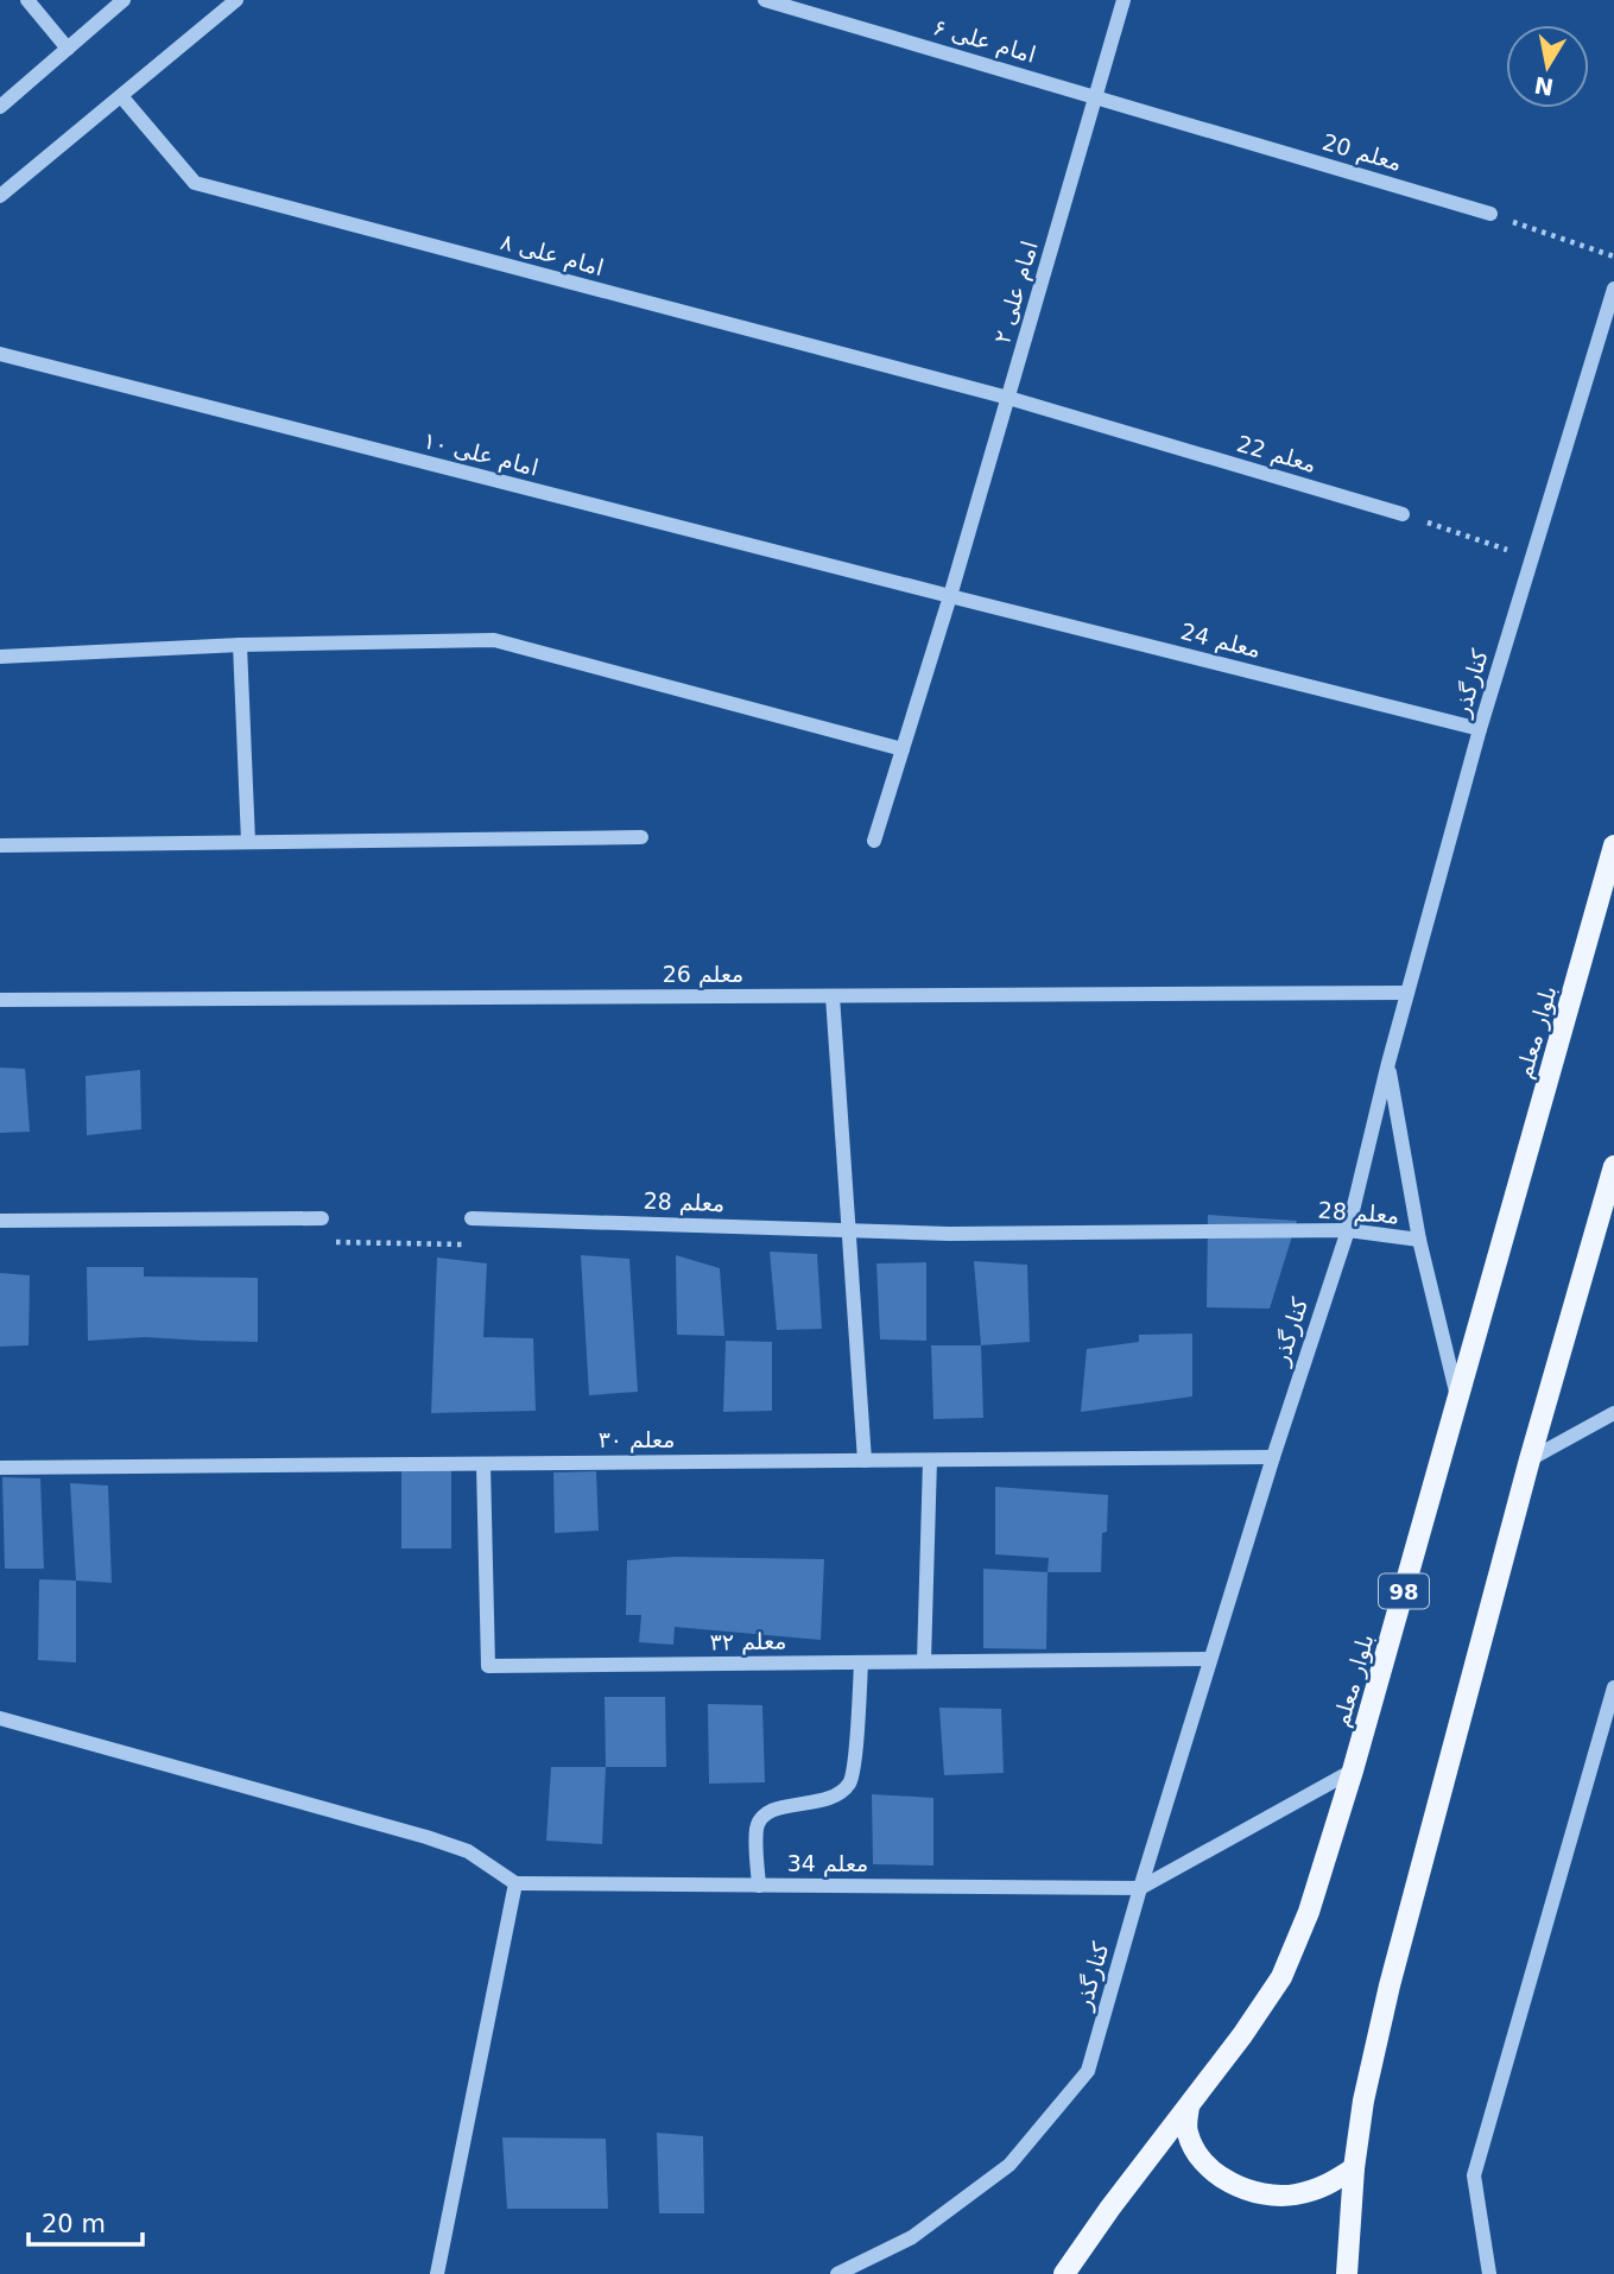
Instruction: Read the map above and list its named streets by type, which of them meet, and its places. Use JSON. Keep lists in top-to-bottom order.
{
  "streets": {
    "main road": ["بلوار معلم", "98"],
    "street": [
      "امام علی ۶",
      "معلم 20",
      "امام علی ۸",
      "امام علی ۲",
      "امام علی ۱۰",
      "معلم 22",
      "معلم 24",
      "کنارگذر",
      "معلم 26",
      "معلم 28",
      "معلم ۳۰",
      "معلم ۳۲",
      "معلم 34"
    ]
  },
  "crossings": [
    ["امام علی ۶", "معلم 20"],
    ["امام علی ۶", "امام علی ۲"],
    ["معلم 20", "امام علی ۲"],
    ["امام علی ۸", "امام علی ۲"],
    ["امام علی ۸", "معلم 22"],
    ["امام علی ۲", "امام علی ۱۰"],
    ["امام علی ۲", "معلم 22"],
    ["امام علی ۲", "معلم 24"],
    ["امام علی ۱۰", "معلم 24"],
    ["معلم 24", "کنارگذر"],
    ["کنارگذر", "معلم 26"],
    ["کنارگذر", "معلم 28"],
    ["کنارگذر", "معلم ۳۰"],
    ["کنارگذر", "معلم ۳۲"],
    ["کنارگذر", "معلم 34"],
    ["معلم ۳۰", "معلم ۳۲"]
  ],
  "scale_bar": "20 m",
  "north": "bottom"
}
